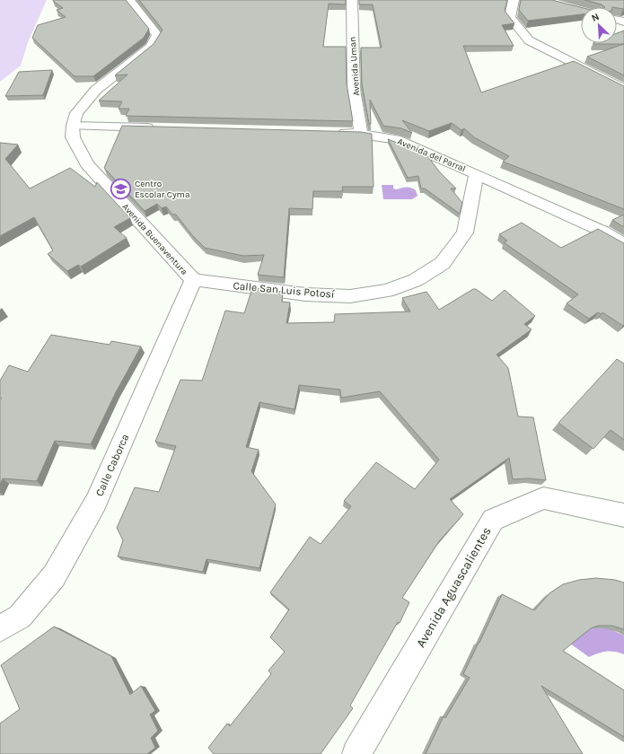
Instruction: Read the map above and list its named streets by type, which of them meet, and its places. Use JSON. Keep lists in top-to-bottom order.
{
  "streets": {
    "street": [
      "Avenida Uman",
      "Avenida del Parral",
      "Avenida Buenaventura",
      "Calle San Luis Potosí",
      "Calle Caborca",
      "Avenida Aguascalientes"
    ]
  },
  "crossings": [
    ["Avenida Uman", "Avenida del Parral"],
    ["Avenida del Parral", "Calle San Luis Potosí"],
    ["Avenida Buenaventura", "Calle San Luis Potosí"],
    ["Avenida Buenaventura", "Calle Caborca"],
    ["Calle San Luis Potosí", "Calle Caborca"]
  ],
  "places": {
    "school or university": ["Centro Escolar Cyma"]
  },
  "north": "top left"
}
